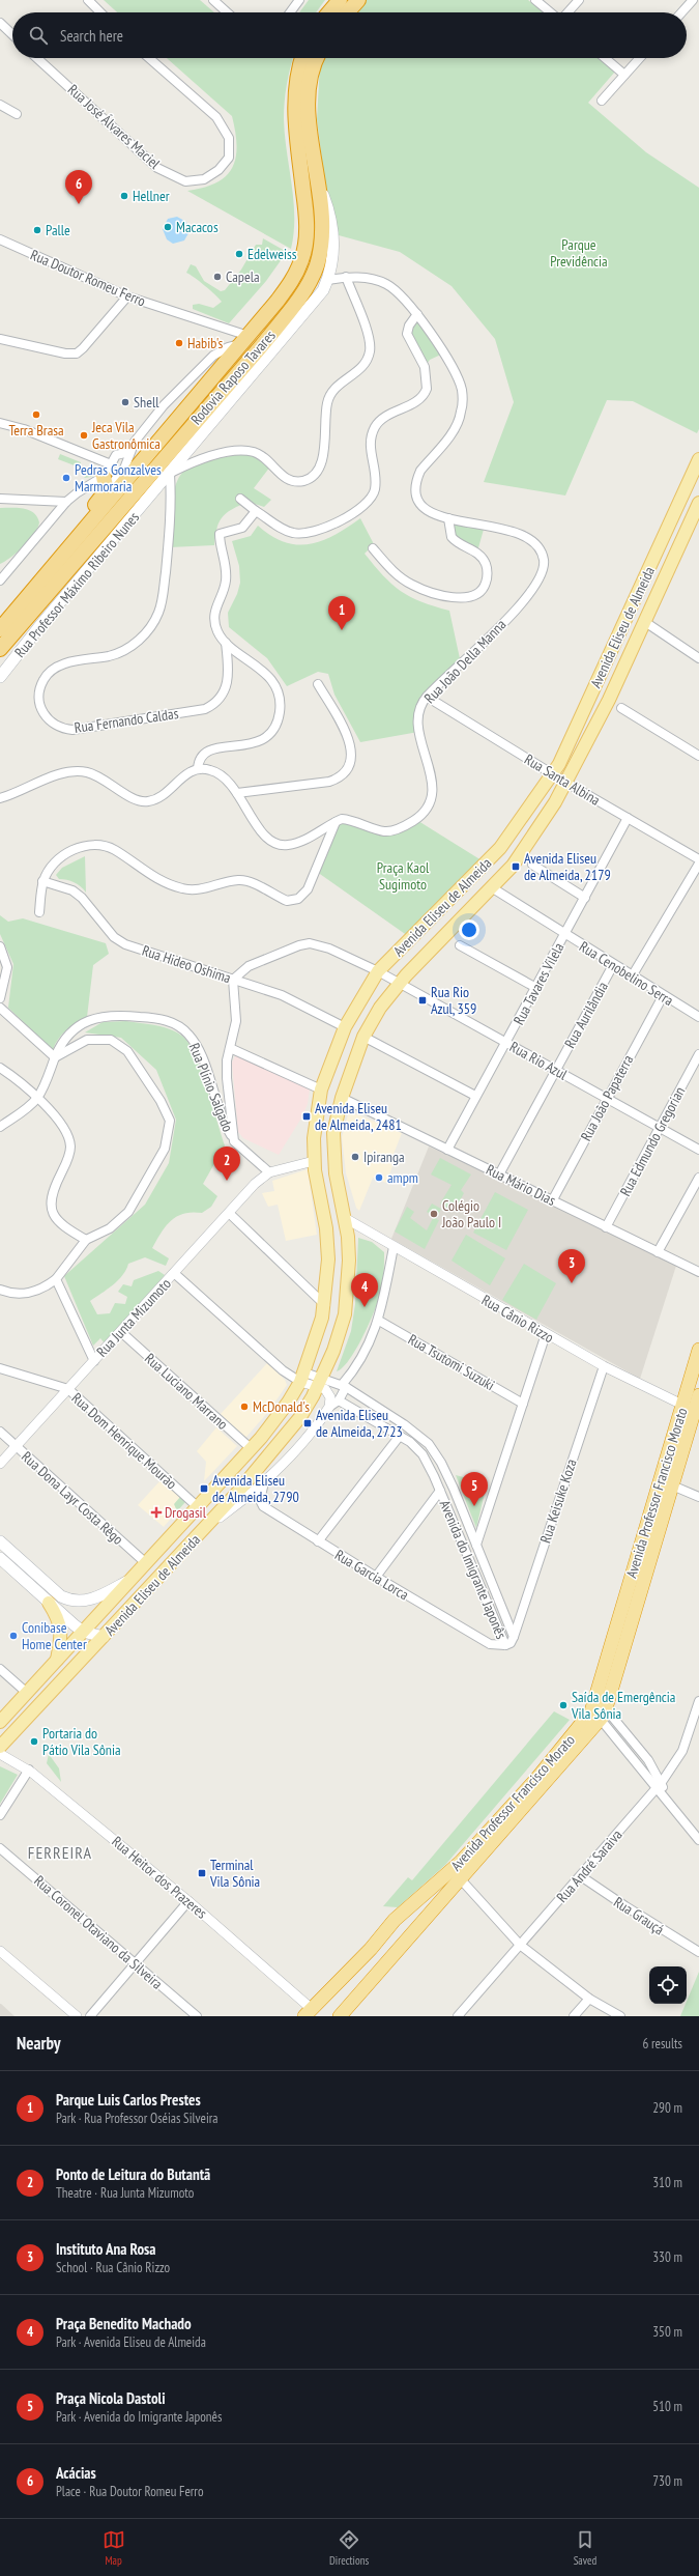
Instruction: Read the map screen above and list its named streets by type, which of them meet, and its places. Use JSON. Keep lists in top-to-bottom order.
{
  "streets": {
    "highway": ["Rodovia Raposo Tavares", "Avenida Professor Francisco Morato"],
    "main road": ["Rua Professor Máximo Ribeiro Nunes", "Avenida Eliseu de Almeida"],
    "street": [
      "Rua José Álvares Maciel",
      "Rua Doutor Romeu Ferro",
      "Rua João Della Manna",
      "Rua Fernando Caldas",
      "Rua Santa Albina",
      "Rua Hideo Oshima",
      "Rua Cenobelino Serra",
      "Rua Tavares Vilela",
      "Rua Aurilândia",
      "Rua Rio Azul",
      "Rua Plínio Salgado",
      "Rua João Papaterra",
      "Rua Edmundo Gregorian",
      "Rua Mário Dias",
      "Rua Junta Mizumoto",
      "Rua Cânio Rizzo",
      "Rua Tsutomi Suzuki",
      "Rua Luciano Marrano",
      "Rua Dom Henrique Mourão",
      "Rua Dona Layr Costa Rêgo",
      "Rua Keisuke Koza",
      "Avenida do Imigrante Japonês",
      "Rua Garcia Lorca",
      "Rua André Saraiva",
      "Rua Heitor dos Prazeres",
      "Rua Grauçá",
      "Rua Coronel Otaviano da Silveira"
    ]
  },
  "crossings": [
    ["Rua Doutor Romeu Ferro", "Rodovia Raposo Tavares"],
    ["Rodovia Raposo Tavares", "Rua Professor Máximo Ribeiro Nunes"],
    ["Rua Professor Máximo Ribeiro Nunes", "Rua João Della Manna"],
    ["Rua Professor Máximo Ribeiro Nunes", "Rua Fernando Caldas"],
    ["Avenida Eliseu de Almeida", "Rua Santa Albina"],
    ["Avenida Eliseu de Almeida", "Rua Hideo Oshima"],
    ["Avenida Eliseu de Almeida", "Rua Cenobelino Serra"],
    ["Avenida Eliseu de Almeida", "Rua Rio Azul"],
    ["Avenida Eliseu de Almeida", "Rua Mário Dias"],
    ["Avenida Eliseu de Almeida", "Rua Cânio Rizzo"],
    ["Avenida Eliseu de Almeida", "Rua Tsutomi Suzuki"],
    ["Avenida Eliseu de Almeida", "Rua Luciano Marrano"],
    ["Avenida Eliseu de Almeida", "Rua Dom Henrique Mourão"],
    ["Avenida Eliseu de Almeida", "Rua Dona Layr Costa Rêgo"],
    ["Avenida Eliseu de Almeida", "Avenida do Imigrante Japonês"],
    ["Avenida Eliseu de Almeida", "Rua Garcia Lorca"],
    ["Rua João Della Manna", "Rua Santa Albina"],
    ["Rua Santa Albina", "Rua Tavares Vilela"],
    ["Rua Hideo Oshima", "Rua Rio Azul"],
    ["Rua Cenobelino Serra", "Rua Tavares Vilela"],
    ["Rua Cenobelino Serra", "Rua Aurilândia"],
    ["Rua Cenobelino Serra", "Rua João Papaterra"],
    ["Rua Tavares Vilela", "Rua Rio Azul"],
    ["Rua Tavares Vilela", "Rua Mário Dias"],
    ["Rua Aurilândia", "Rua Rio Azul"],
    ["Rua Aurilândia", "Rua Mário Dias"],
    ["Rua Rio Azul", "Rua João Papaterra"],
    ["Rua Rio Azul", "Rua Edmundo Gregorian"],
    ["Rua João Papaterra", "Rua Mário Dias"],
    ["Rua Edmundo Gregorian", "Rua Mário Dias"],
    ["Rua Junta Mizumoto", "Rua Luciano Marrano"],
    ["Rua Junta Mizumoto", "Rua Dom Henrique Mourão"],
    ["Rua Junta Mizumoto", "Rua Dona Layr Costa Rêgo"],
    ["Rua Cânio Rizzo", "Avenida Professor Francisco Morato"],
    ["Rua Cânio Rizzo", "Rua Keisuke Koza"],
    ["Avenida Professor Francisco Morato", "Rua Heitor dos Prazeres"],
    ["Rua Keisuke Koza", "Avenida do Imigrante Japonês"],
    ["Avenida do Imigrante Japonês", "Rua Garcia Lorca"],
    ["Rua André Saraiva", "Rua Grauçá"]
  ],
  "districts": ["FERREIRA"],
  "parks": ["Parque Previdência", "Praça Kaol Sugimoto"],
  "places": {
    "other": [
      "Hellner",
      "Macacos",
      "Palle",
      "Edelweiss",
      "Capela",
      "Habib's",
      "Shell",
      "Terra Brasa",
      "Jeca Vila Gastronômica",
      "Pedras Gonzalves Marmoraria",
      "Ipiranga",
      "ampm",
      "Colégio João Paulo I",
      "McDonald's",
      "Conibase Home Center",
      "Saída de Emergência Vila Sônia",
      "Portaria do Pátio Vila Sônia"
    ],
    "transit": [
      "Avenida Eliseu de Almeida, 2179",
      "Rua Rio Azul, 359",
      "Avenida Eliseu de Almeida, 2481",
      "Avenida Eliseu de Almeida, 2723",
      "Avenida Eliseu de Almeida, 2790",
      "Terminal Vila Sônia"
    ],
    "health": ["Drogasil"]
  },
  "page": {
    "search": "Search here",
    "pins": [
      "6",
      "1",
      "2",
      "3",
      "4",
      "5"
    ],
    "heading": ["Nearby", "6 results"],
    "list": [
      {
        "mark": "1",
        "name": "Parque Luis Carlos Prestes",
        "note": "Park · Rua Professor Oséias Silveira",
        "value": "290 m"
      },
      {
        "mark": "2",
        "name": "Ponto de Leitura do Butantã",
        "note": "Theatre · Rua Junta Mizumoto",
        "value": "310 m"
      },
      {
        "mark": "3",
        "name": "Instituto Ana Rosa",
        "note": "School · Rua Cânio Rizzo",
        "value": "330 m"
      },
      {
        "mark": "4",
        "name": "Praça Benedito Machado",
        "note": "Park · Avenida Eliseu de Almeida",
        "value": "350 m"
      },
      {
        "mark": "5",
        "name": "Praça Nicola Dastoli",
        "note": "Park · Avenida do Imigrante Japonês",
        "value": "510 m"
      },
      {
        "mark": "6",
        "name": "Acácias",
        "note": "Place · Rua Doutor Romeu Ferro",
        "value": "730 m"
      }
    ],
    "nav": ["Map", "Directions", "Saved"]
  }
}
